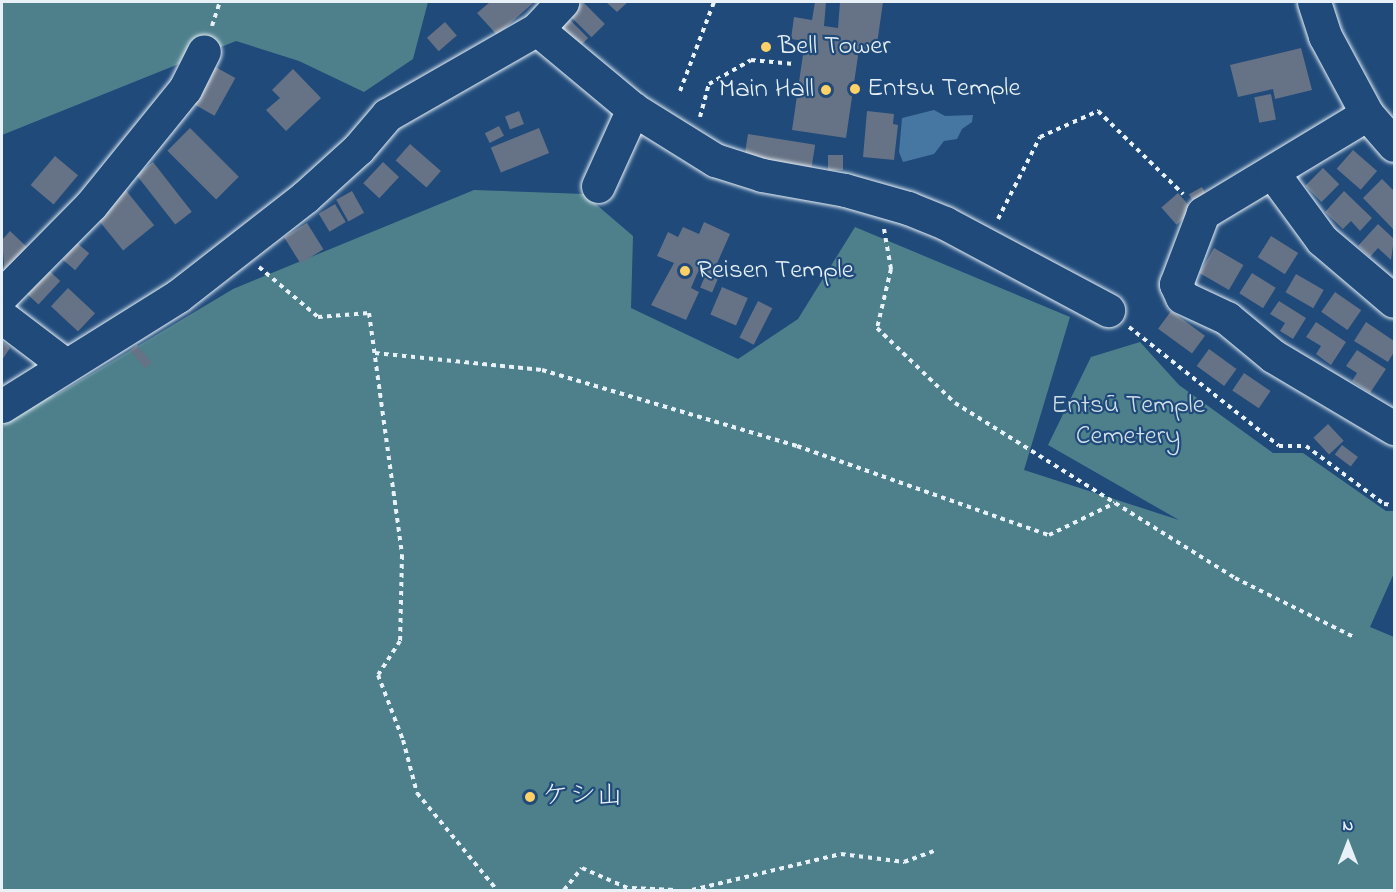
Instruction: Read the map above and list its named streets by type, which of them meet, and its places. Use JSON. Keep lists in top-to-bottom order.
{
  "parks": ["Entsū Temple Cemetery"],
  "places": [
    "Bell Tower",
    "Entsu Temple",
    "Main Hall",
    "Reisen Temple",
    "ケシ山"
  ],
  "north": "top"
}
